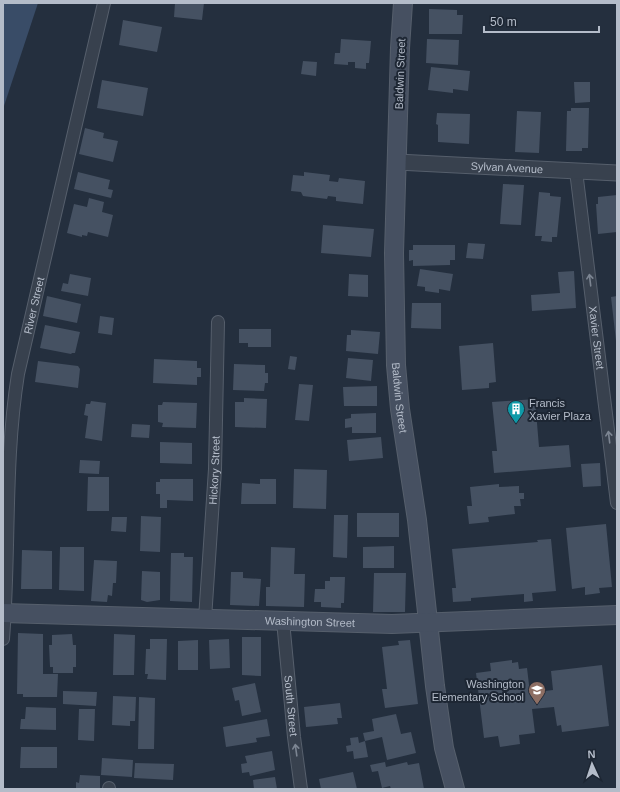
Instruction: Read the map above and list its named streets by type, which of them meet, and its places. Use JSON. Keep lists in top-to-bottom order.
{
  "streets": {
    "main road": ["Baldwin Street", "Washington Street"],
    "street": [
      "Sylvan Avenue",
      "River Street",
      "Xavier Street",
      "Hickory Street",
      "South Street"
    ]
  },
  "crossings": [
    ["Baldwin Street", "Sylvan Avenue"],
    ["Baldwin Street", "Washington Street"],
    ["Sylvan Avenue", "Xavier Street"],
    ["River Street", "Washington Street"],
    ["Hickory Street", "Washington Street"],
    ["Washington Street", "South Street"]
  ],
  "one_way": ["Xavier Street", "South Street"],
  "places": {
    "building": ["Francis Xavier Plaza"],
    "school or university": ["Washington Elementary School"]
  },
  "scale_bar": "50 m",
  "north": "top"
}
